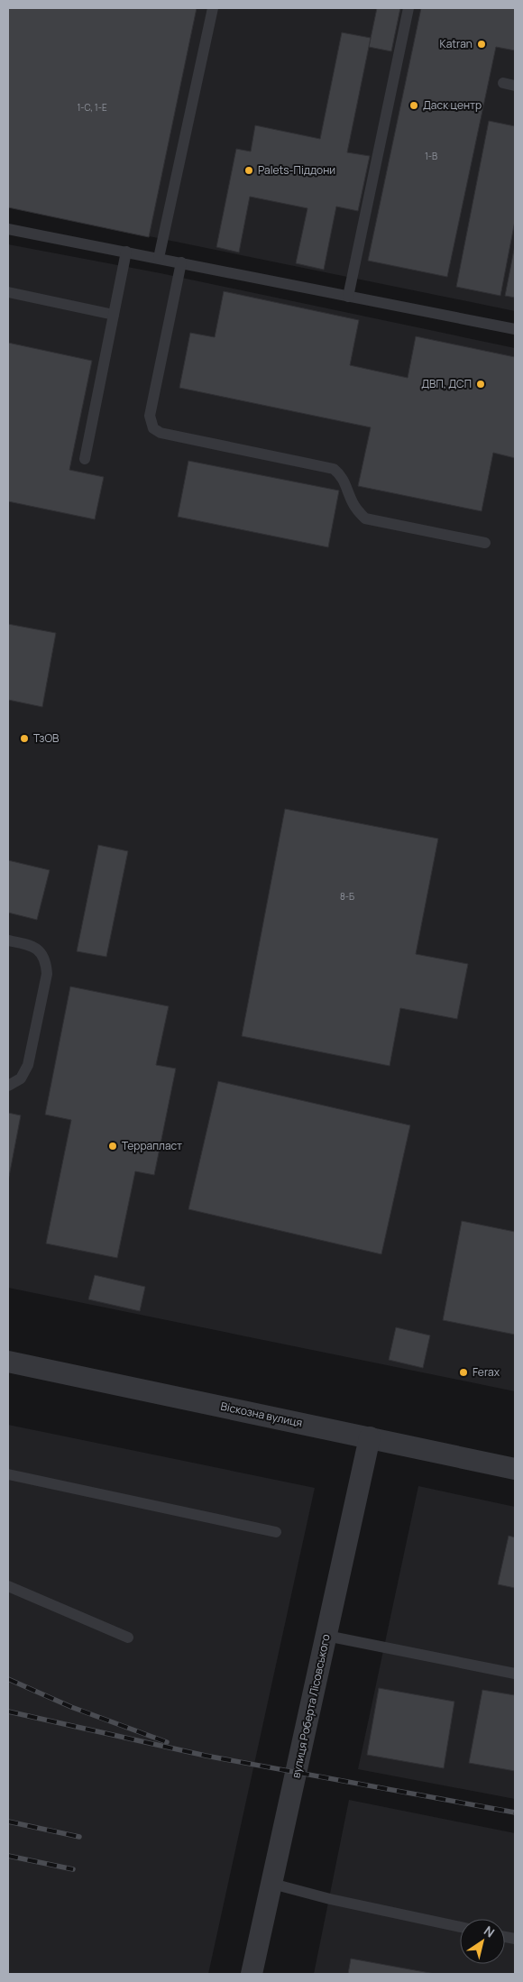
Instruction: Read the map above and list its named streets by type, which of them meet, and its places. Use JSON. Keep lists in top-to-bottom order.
{
  "streets": {
    "street": ["Віскозна вулиця", "вулиця Роберта Лісовського"]
  },
  "crossings": [
    ["Віскозна вулиця", "вулиця Роберта Лісовського"]
  ],
  "places": [
    "Katran",
    "Даск центр",
    "Palets-Піддони",
    "ДВП, ДСП",
    "ТзОВ",
    "Террапласт",
    "Ferax"
  ],
  "house_numbers": ["1-С, 1-E", "1-В", "8-Б"],
  "north": "top right"
}
